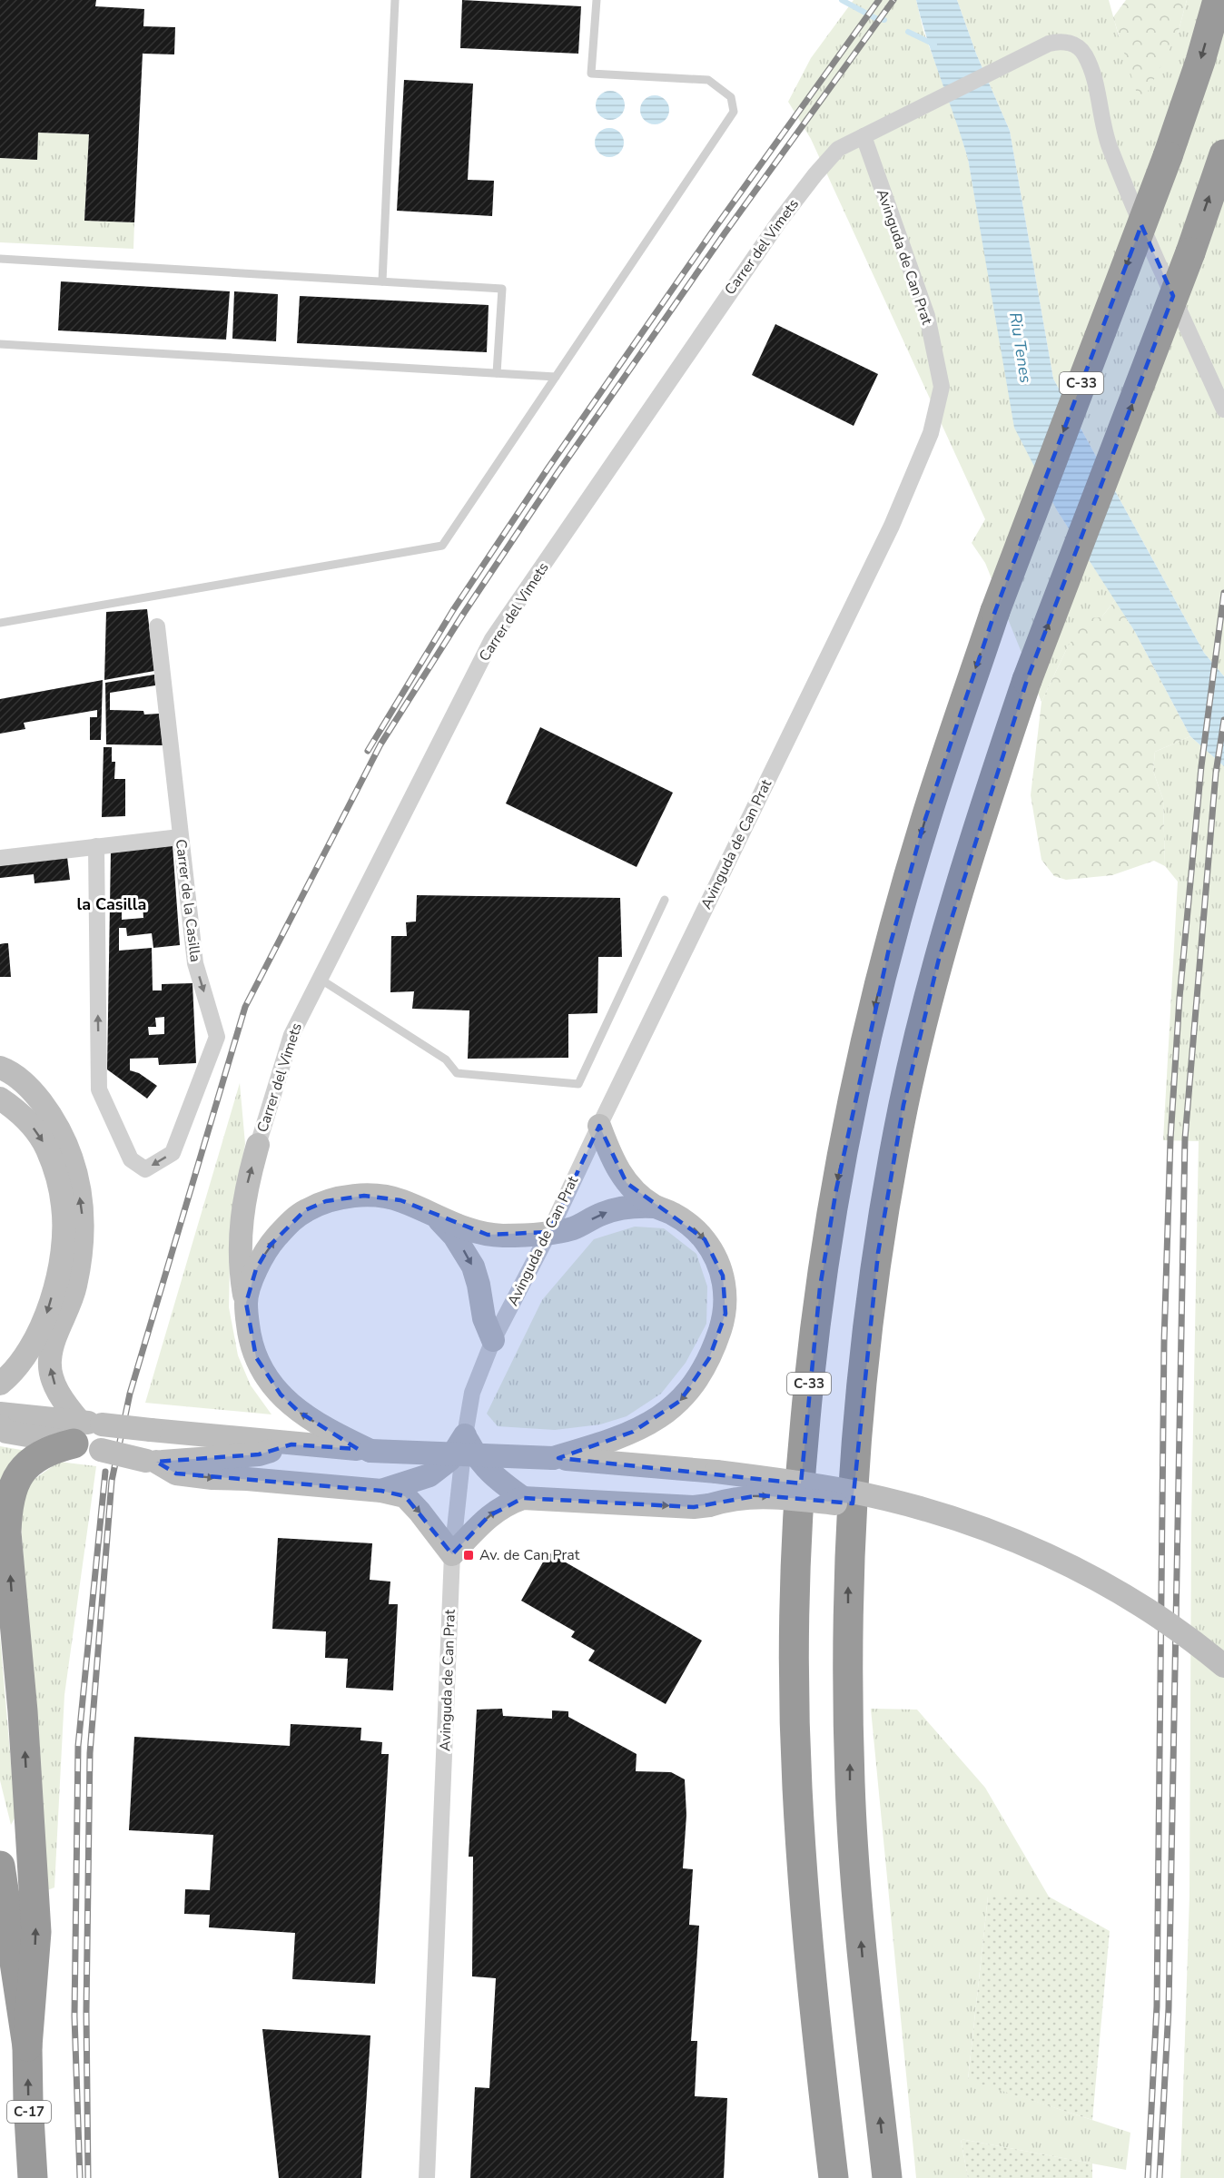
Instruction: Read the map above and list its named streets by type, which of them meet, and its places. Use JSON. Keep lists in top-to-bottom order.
{
  "streets": {
    "highway": ["C-33", "C-17"],
    "street": ["Carrer del Vimets", "Avinguda de Can Prat", "Carrer de la Casilla"]
  },
  "crossings": [
    ["Carrer del Vimets", "Avinguda de Can Prat"]
  ],
  "districts": ["la Casilla"],
  "water": ["Riu Tenes"],
  "places": {
    "transit": ["Av. de Can Prat"]
  }
}
